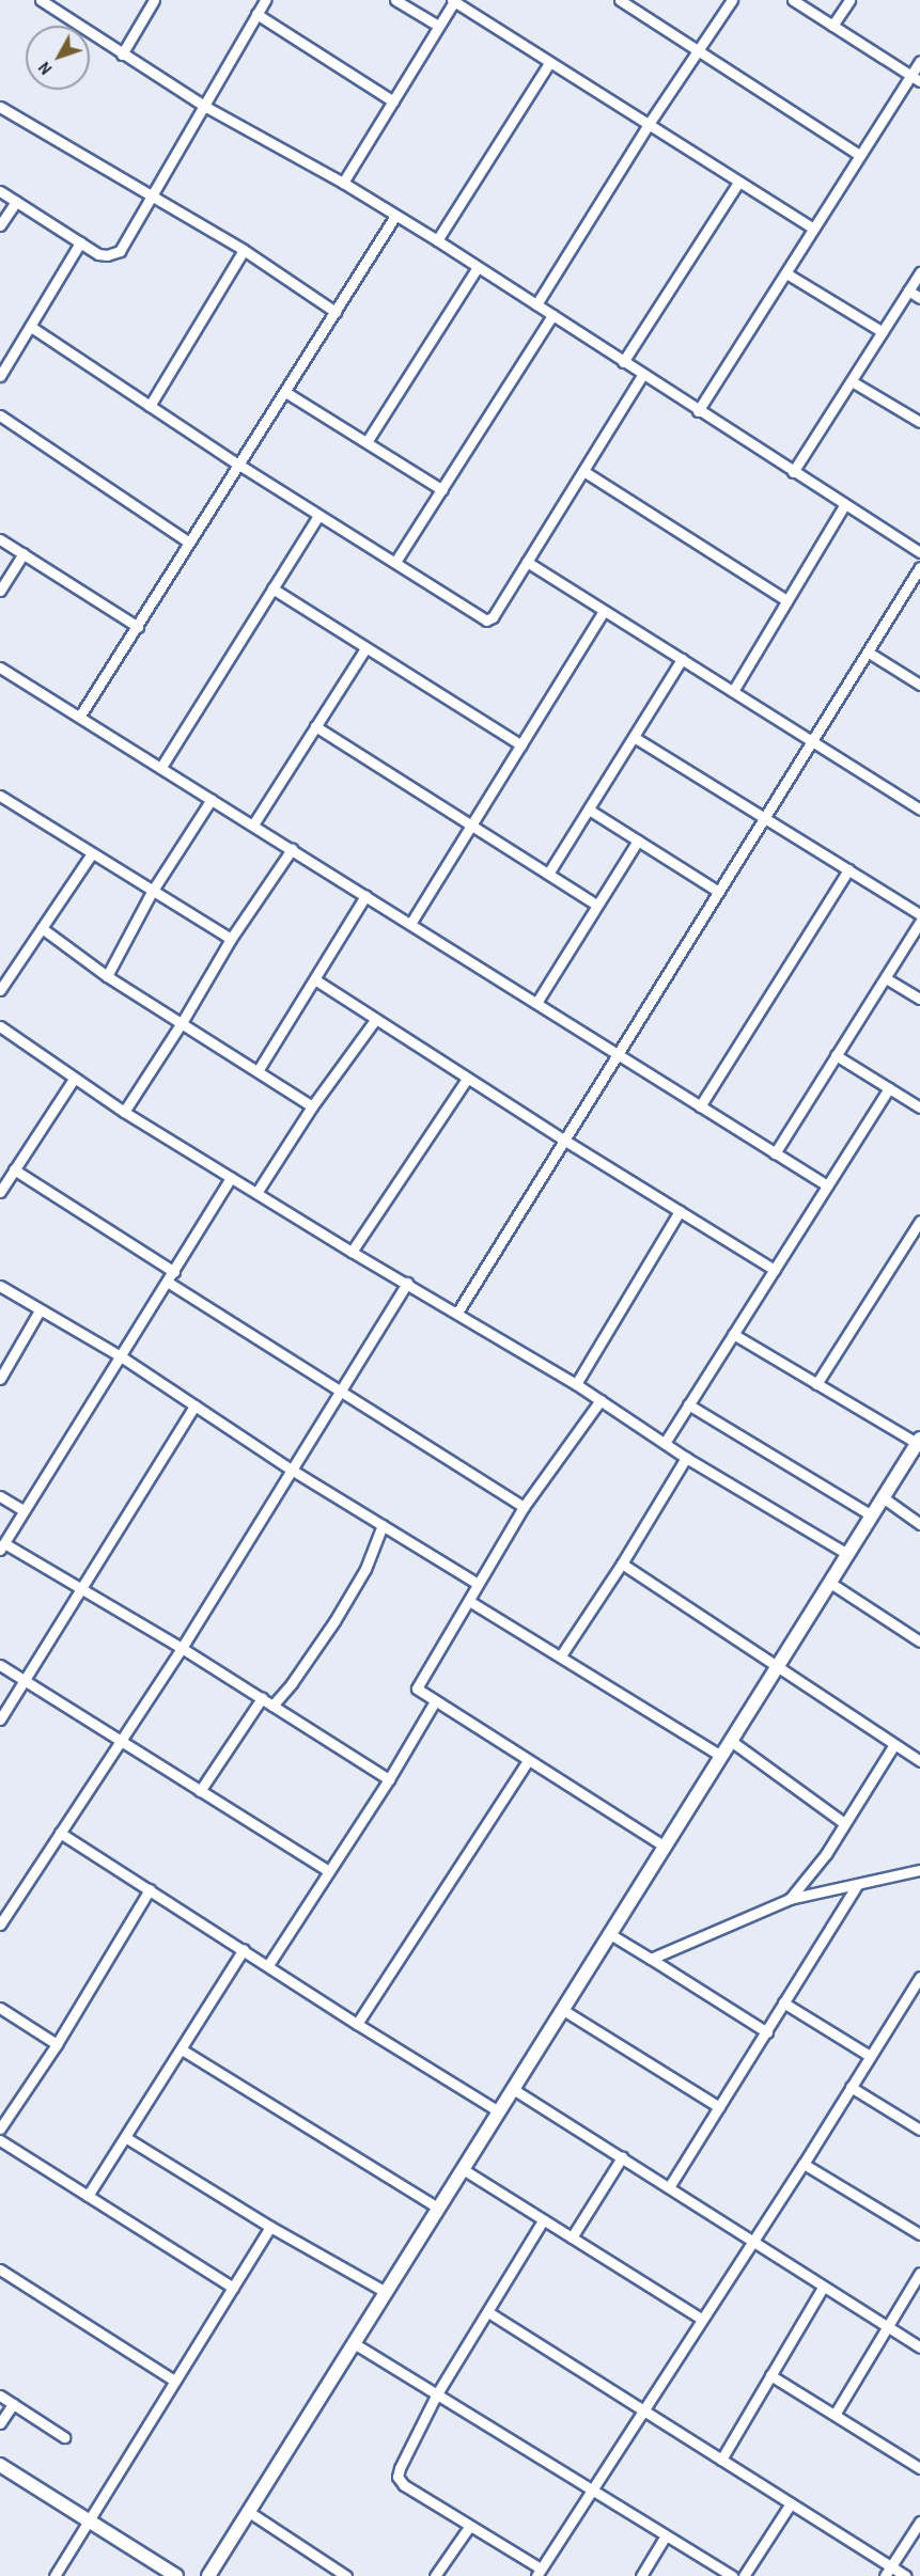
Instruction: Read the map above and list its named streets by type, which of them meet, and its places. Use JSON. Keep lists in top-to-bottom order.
{
  "north": "bottom left"
}
